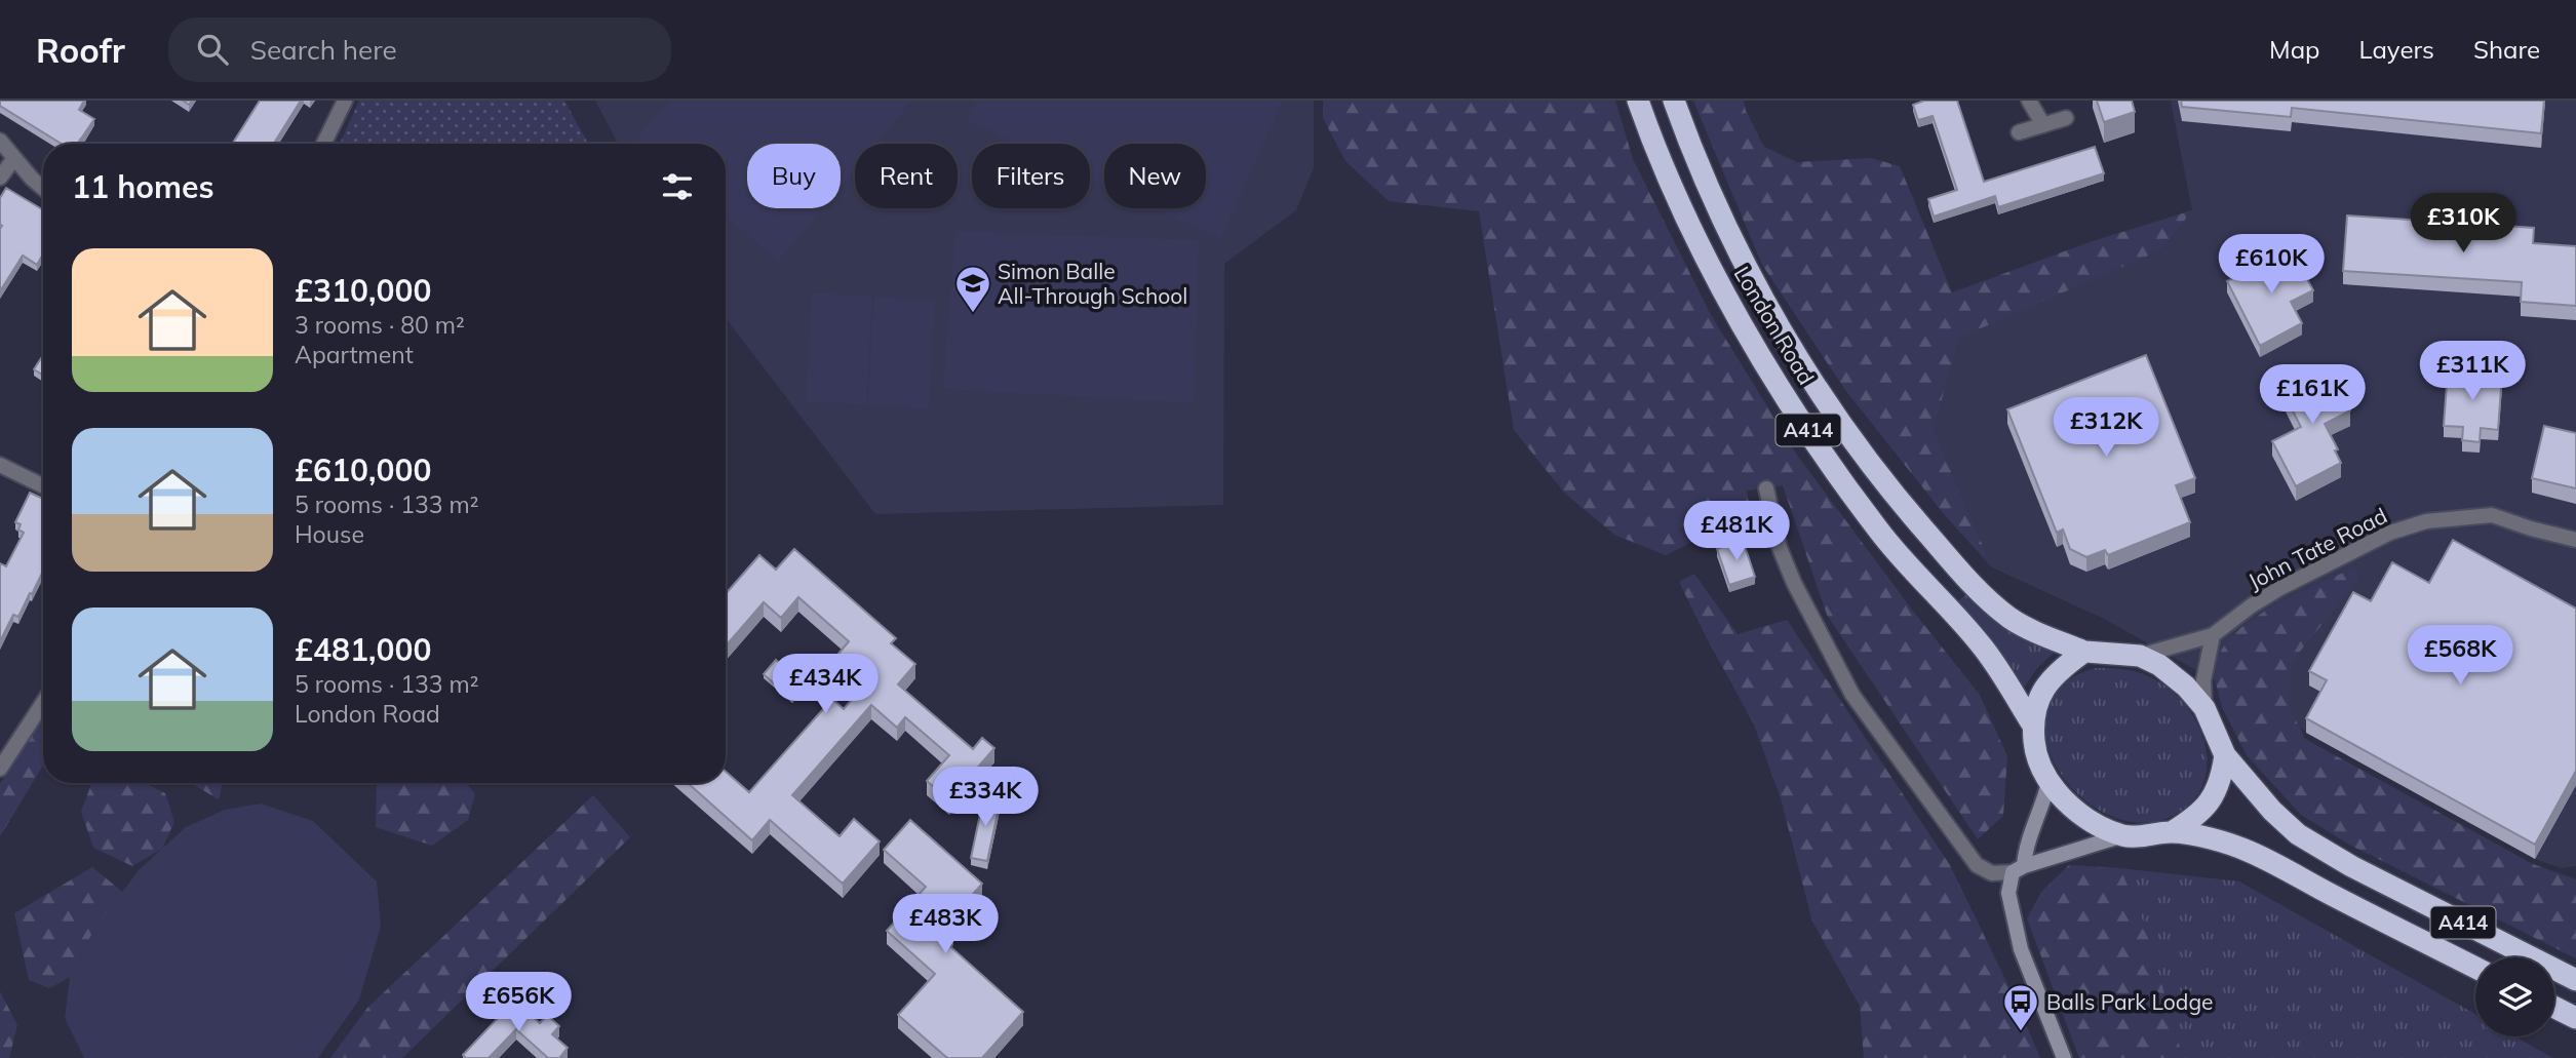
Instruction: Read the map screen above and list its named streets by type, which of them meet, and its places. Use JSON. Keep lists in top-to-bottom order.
{
  "streets": {
    "highway": ["London Road", "A414"],
    "street": ["John Tate Road"]
  },
  "crossings": [
    ["London Road", "A414"]
  ],
  "places": {
    "school or university": ["Simon Balle All-Through School"],
    "bus stop": ["Balls Park Lodge"]
  },
  "page": {
    "header": "Roofr",
    "search": "Search here",
    "nav": ["Map", "Layers", "Share"],
    "chip": [
      "Buy",
      "Rent",
      "Filters",
      "New"
    ],
    "heading": "11 homes",
    "price": [
      "£310K",
      "£610K",
      "£311K",
      "£161K",
      "£312K",
      "£481K",
      "£568K",
      "£434K",
      "£334K",
      "£483K",
      "£656K"
    ],
    "list": [
      {
        "name": "£310,000",
        "note": "3 rooms · 80 m² · Apartment"
      },
      {
        "name": "£610,000",
        "note": "5 rooms · 133 m² · House"
      },
      {
        "name": "£481,000",
        "note": "5 rooms · 133 m² · London Road"
      }
    ]
  }
}
